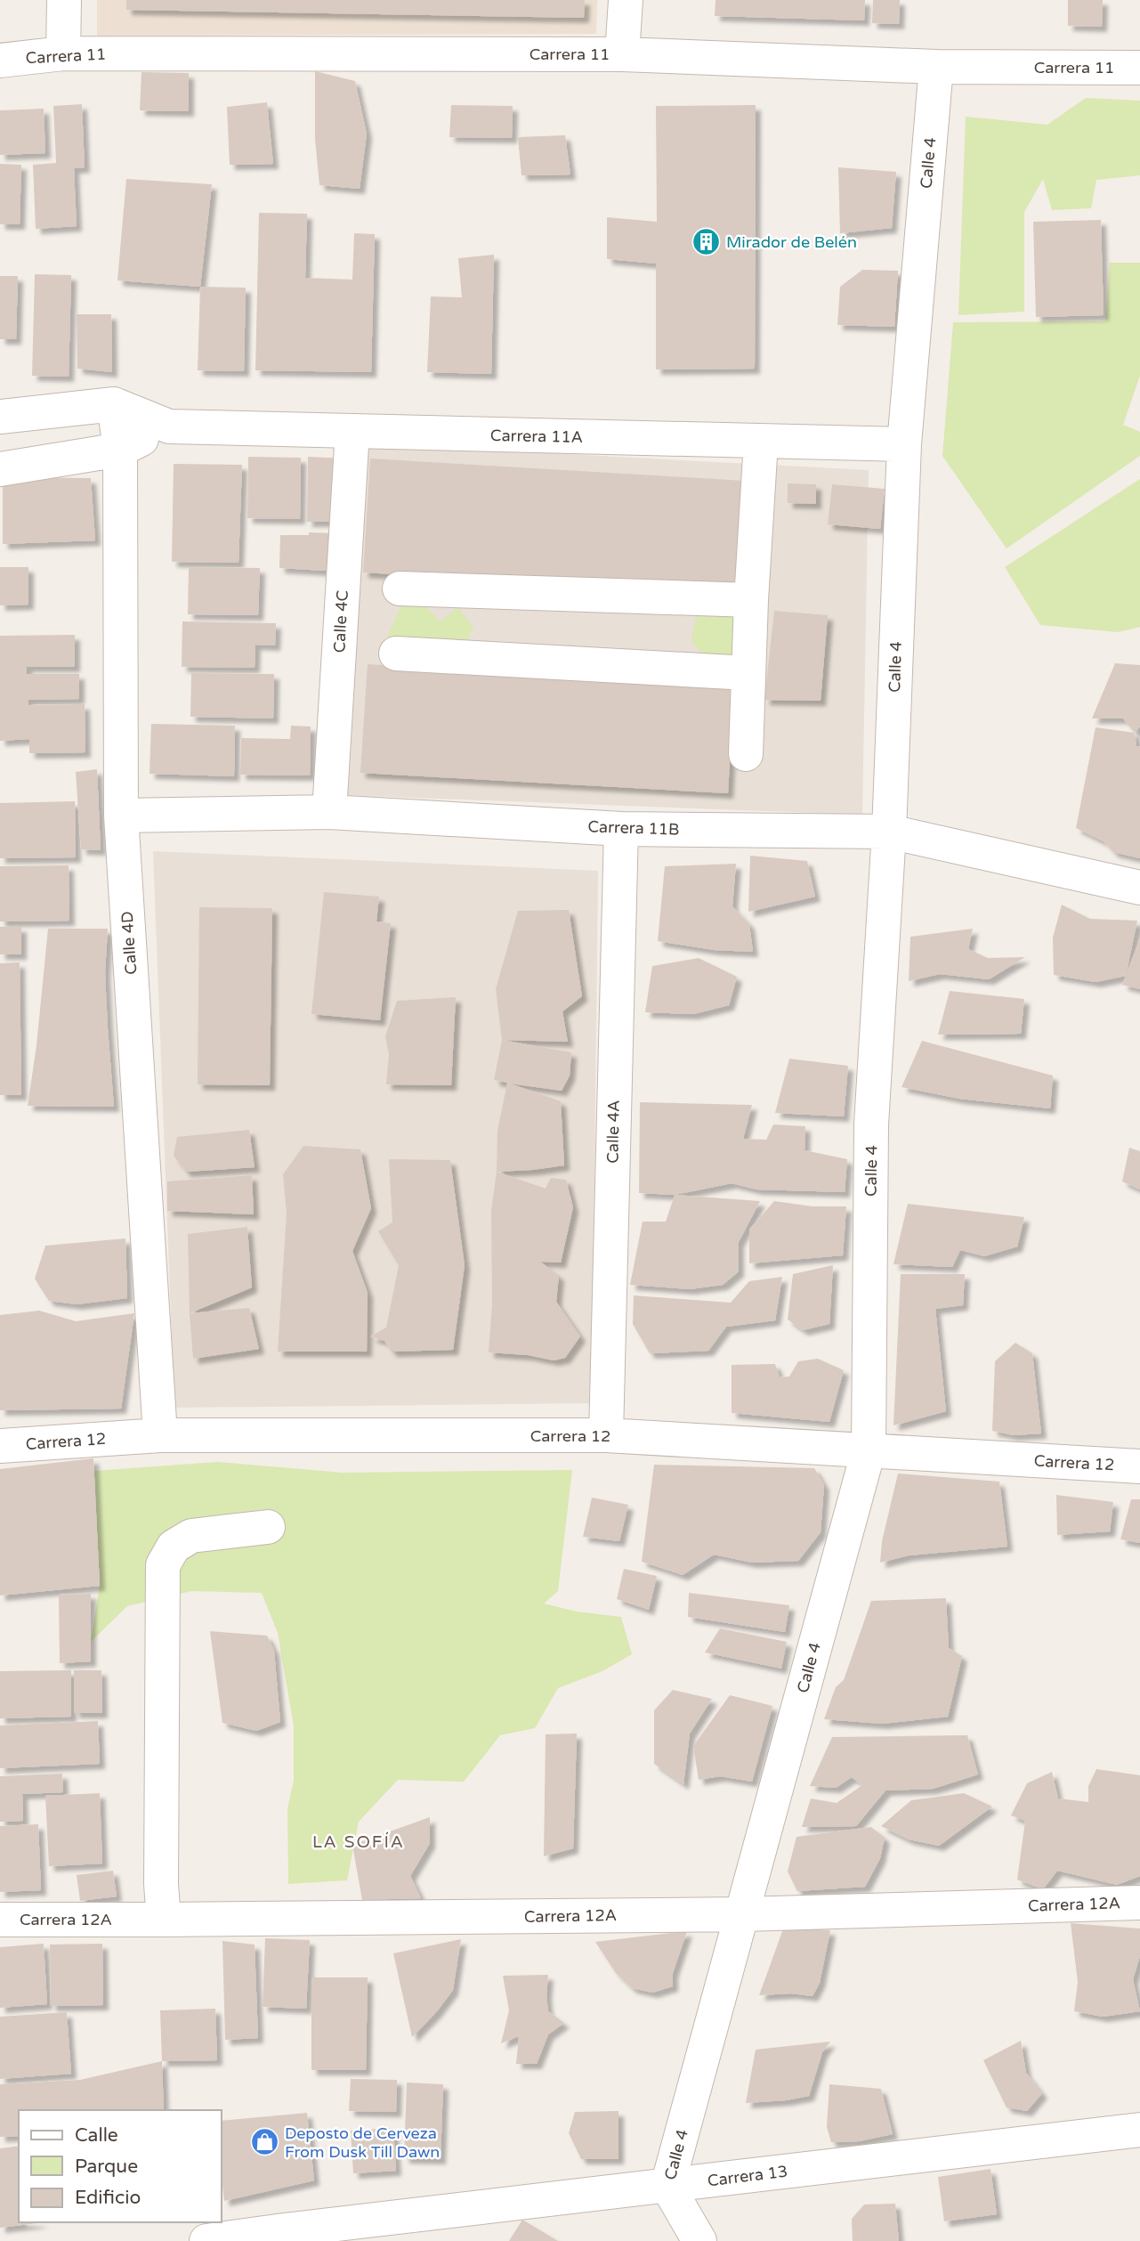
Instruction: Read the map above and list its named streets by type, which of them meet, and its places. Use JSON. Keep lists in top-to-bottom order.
{
  "streets": {
    "street": [
      "Carrera 11",
      "Calle 4",
      "Carrera 11A",
      "Calle 4C",
      "Carrera 11B",
      "Calle 4D",
      "Calle 4A",
      "Carrera 12",
      "Carrera 12A",
      "Carrera 13"
    ]
  },
  "crossings": [
    ["Carrera 11", "Calle 4"],
    ["Calle 4", "Carrera 11A"],
    ["Calle 4", "Carrera 11B"],
    ["Calle 4", "Carrera 12"],
    ["Calle 4", "Carrera 12A"],
    ["Calle 4", "Carrera 13"],
    ["Carrera 11A", "Calle 4C"],
    ["Carrera 11A", "Calle 4D"],
    ["Calle 4C", "Carrera 11B"],
    ["Carrera 11B", "Calle 4D"],
    ["Carrera 11B", "Calle 4A"],
    ["Calle 4D", "Carrera 12"],
    ["Calle 4A", "Carrera 12"]
  ],
  "districts": ["LA SOFÍA"],
  "places": {
    "building": ["Mirador de Belén"],
    "shop": ["Deposto de Cerveza From Dusk Till Dawn"]
  },
  "legend": ["Calle", "Parque", "Edificio"]
}
